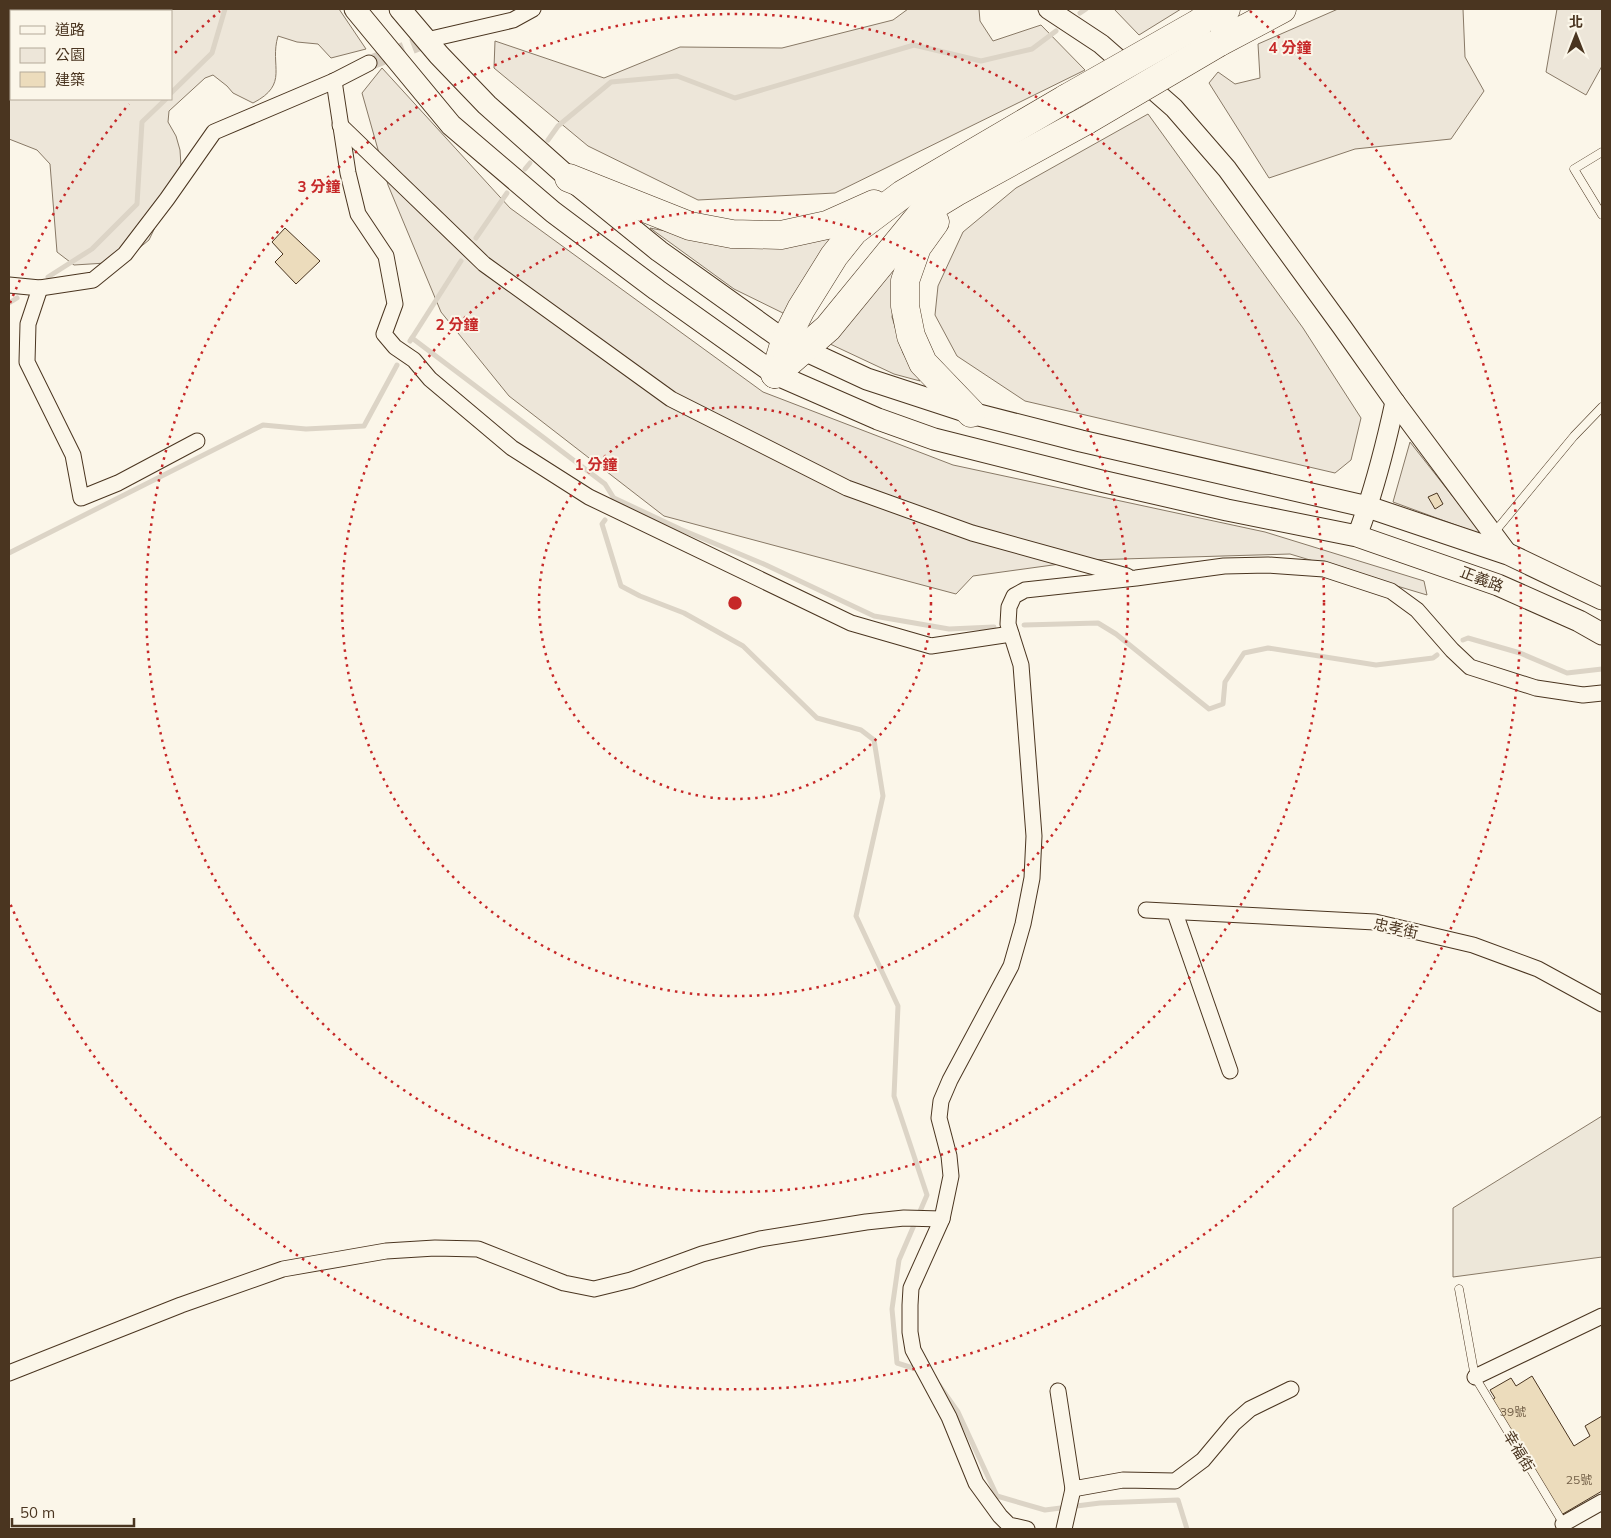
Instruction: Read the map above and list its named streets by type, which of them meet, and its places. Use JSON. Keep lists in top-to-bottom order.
{
  "streets": {
    "main road": ["正義路"],
    "street": ["忠孝街", "幸福街"]
  },
  "house_numbers": ["39號", "25號"],
  "legend": ["道路", "公園", "建築"],
  "scale_bar": "50 m",
  "north": "top",
  "rings": [
    "4 分鐘",
    "3 分鐘",
    "2 分鐘",
    "1 分鐘"
  ]
}
